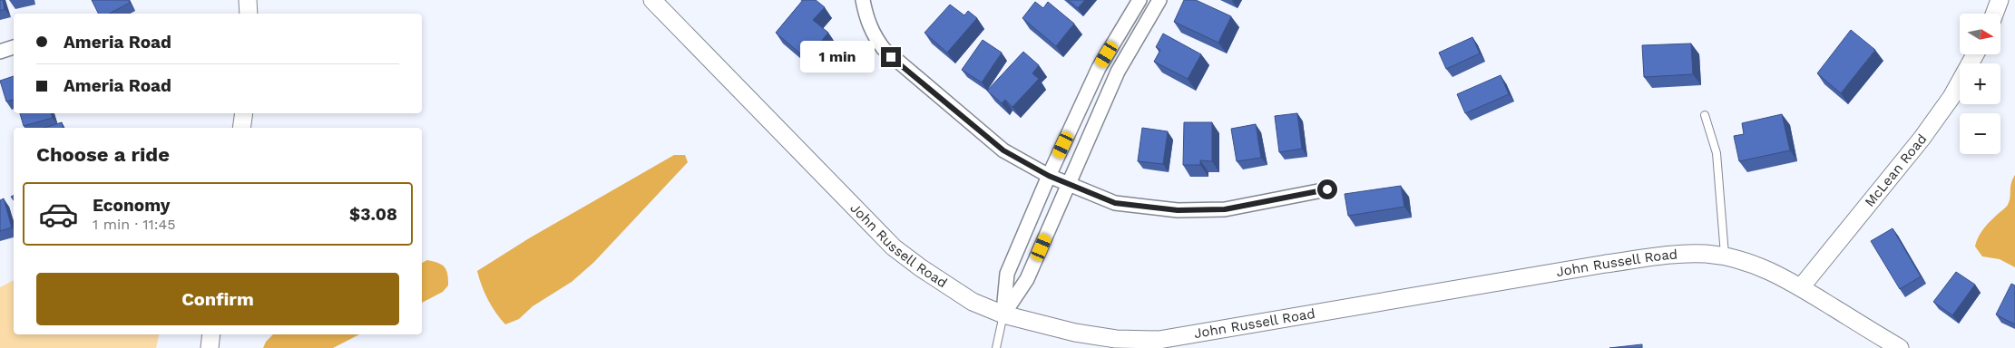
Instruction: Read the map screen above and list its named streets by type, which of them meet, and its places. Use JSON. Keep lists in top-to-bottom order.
{
  "streets": {
    "street": ["McLean Road", "John Russell Road"]
  },
  "crossings": [
    ["McLean Road", "John Russell Road"]
  ],
  "north": "right",
  "page": {
    "map_buttons": ["+", "−"],
    "banner": ["Ameria Road", "Ameria Road"],
    "bubble": "1 min",
    "heading": "Choose a ride",
    "list": [
      {
        "name": "Economy",
        "note": "1 min · 11:45",
        "value": "$3.08"
      }
    ],
    "buttons": "Confirm"
  }
}
